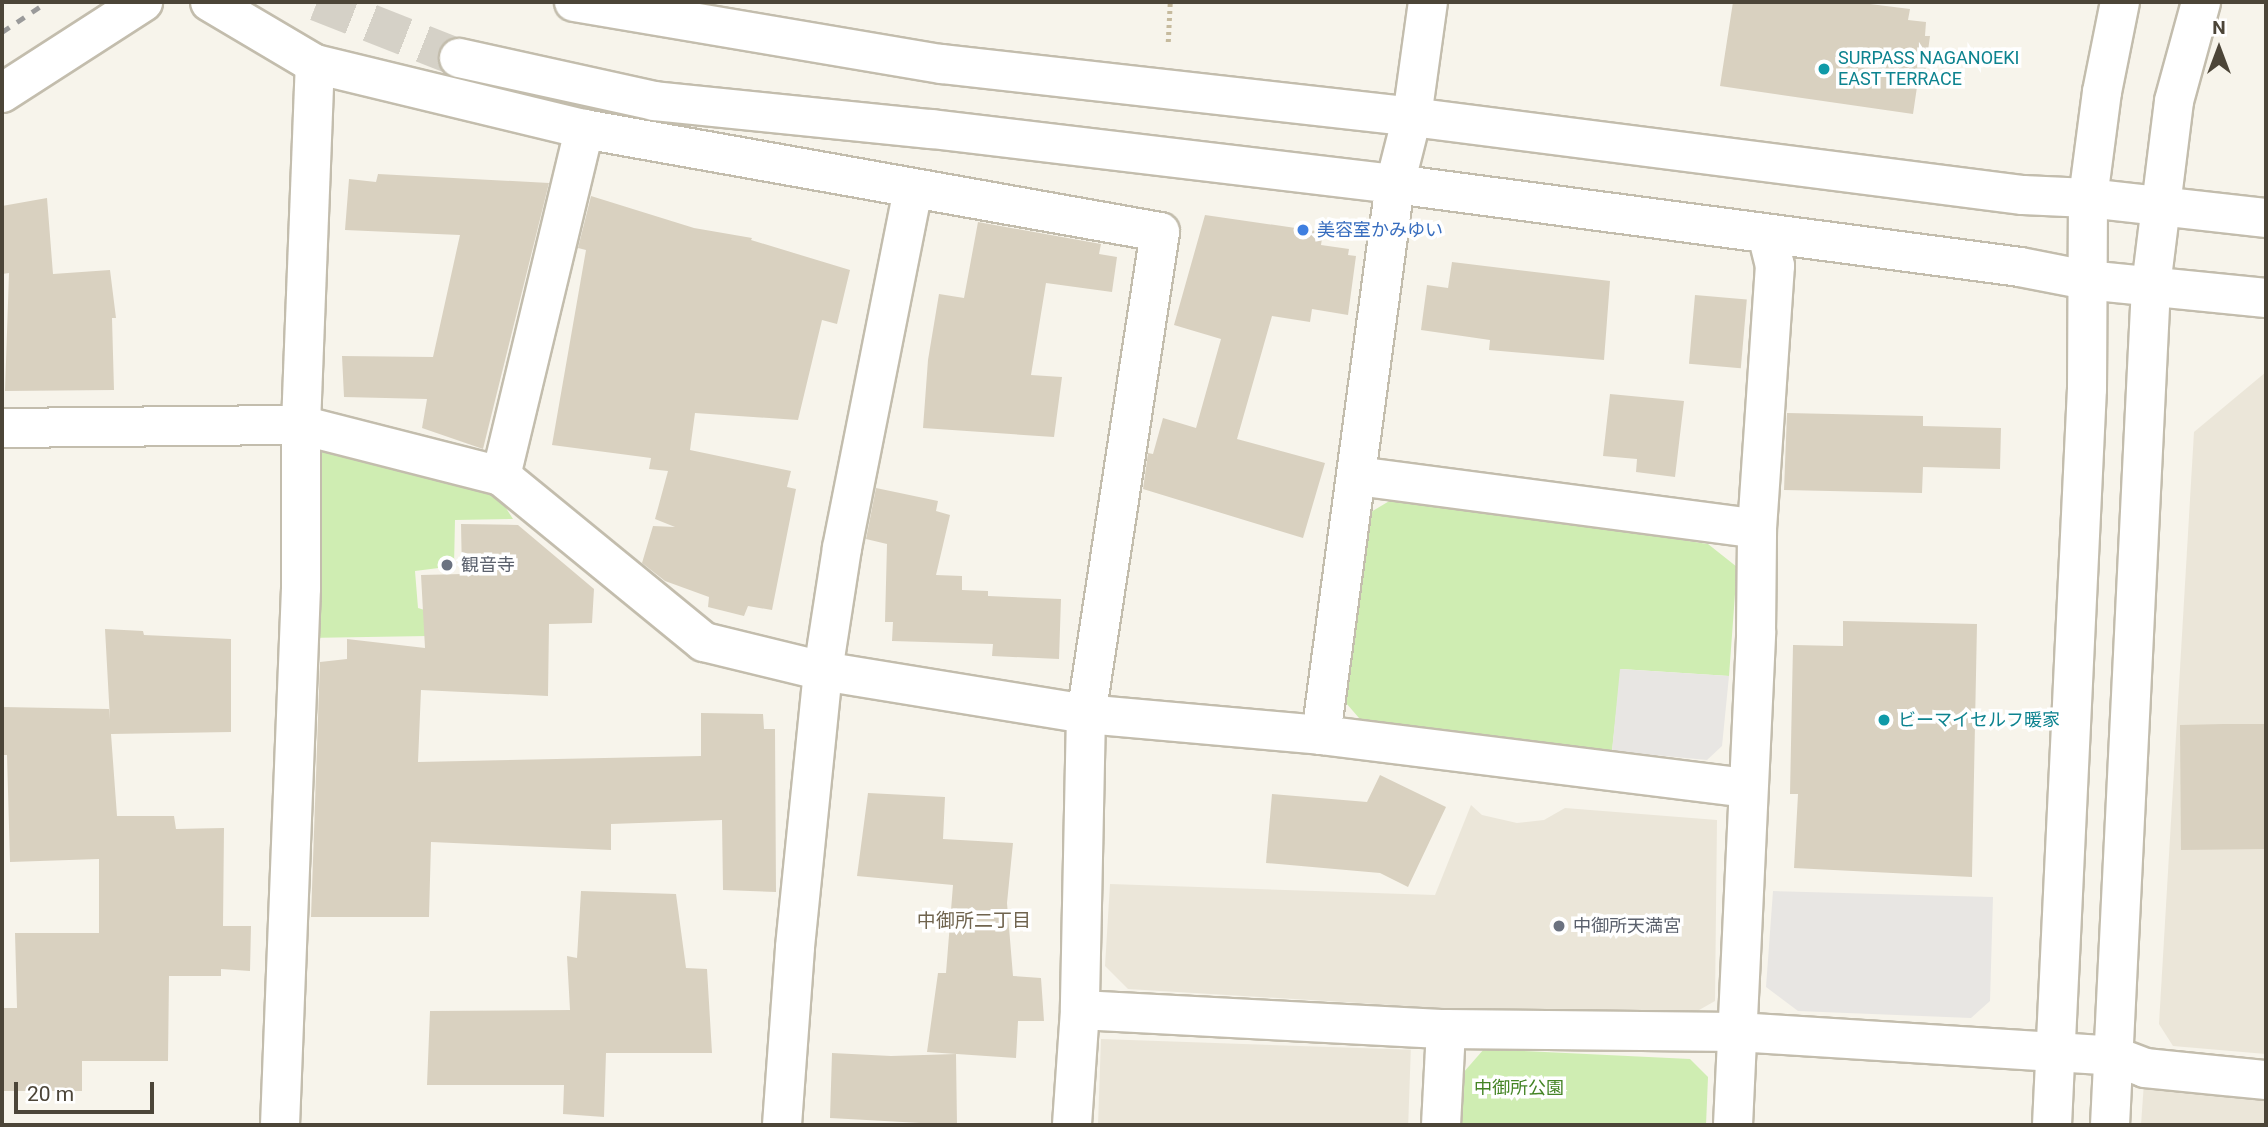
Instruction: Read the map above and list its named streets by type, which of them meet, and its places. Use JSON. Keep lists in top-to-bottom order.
{
  "districts": ["中御所二丁目"],
  "parks": ["中御所公園"],
  "places": [
    "SURPASS NAGANOEKI EAST TERRACE",
    "美容室かみゆい",
    "観音寺",
    "ビーマイセルフ暖家",
    "中御所天満宮"
  ],
  "scale_bar": "20 m",
  "north": "top"
}
